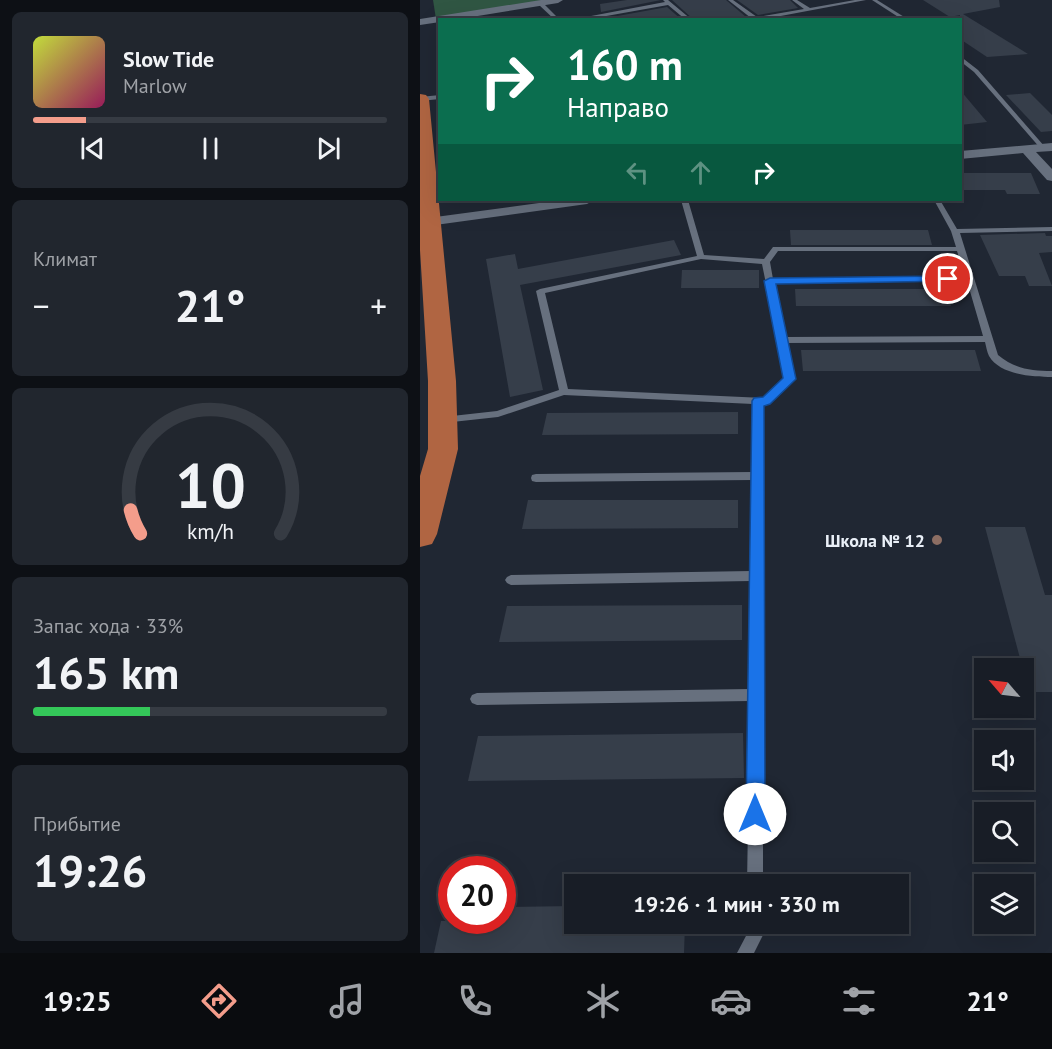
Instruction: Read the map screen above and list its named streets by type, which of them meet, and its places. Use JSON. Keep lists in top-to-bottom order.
{
  "places": ["Школа № 12"],
  "north": "top left",
  "page": {
    "turn": ["160 m", "Направо"],
    "song": ["Slow Tide", "Marlow"],
    "tile": [
      "Климат",
      ["Запас хода · 33%", "165 km"],
      ["Прибытие", "19:26"]
    ],
    "heat": ["−", "21°", "+"],
    "limit": "20",
    "trip": "19:26 · 1 мин · 330 m",
    "tabs": ["19:25", "21°"],
    "gauge": ["10", "km/h"]
  }
}
